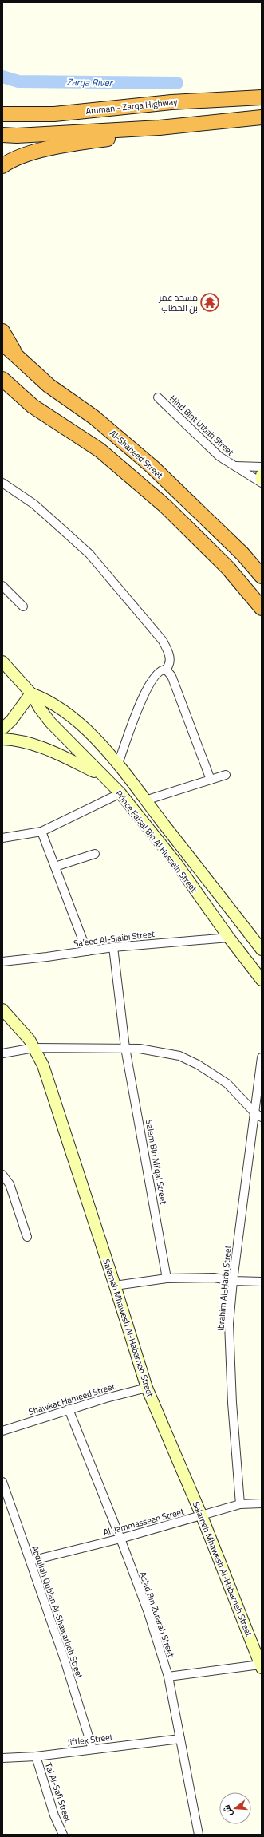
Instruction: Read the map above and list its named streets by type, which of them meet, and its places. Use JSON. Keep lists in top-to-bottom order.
{
  "streets": {
    "highway": ["Amman - Zarqa Highway", "Al-Shaheed Street"],
    "street": [
      "Hind Bint Utbah Street",
      "Prince Faisal Bin Al Hussein Street",
      "Sa’eed Al-Slaibi Street",
      "Salem Bin Mi’qal Street",
      "Ibrahim Al-Harbi Street",
      "Salameh Mhawesh Al-Habarneh Street",
      "Shawkat Hameed Street",
      "Al-Jammasseen Street",
      "Abdullah Qublan Al-Shawarbeh Street",
      "As’ad Bin Zurarah Street",
      "Jiftlek Street",
      "Tal Al-Safi Street"
    ]
  },
  "crossings": [
    ["Prince Faisal Bin Al Hussein Street", "Sa’eed Al-Slaibi Street"],
    ["Sa’eed Al-Slaibi Street", "Salem Bin Mi’qal Street"],
    ["Ibrahim Al-Harbi Street", "Al-Jammasseen Street"],
    ["Salameh Mhawesh Al-Habarneh Street", "Shawkat Hameed Street"],
    ["Salameh Mhawesh Al-Habarneh Street", "Al-Jammasseen Street"],
    ["Shawkat Hameed Street", "As’ad Bin Zurarah Street"],
    ["Al-Jammasseen Street", "Abdullah Qublan Al-Shawarbeh Street"],
    ["Al-Jammasseen Street", "As’ad Bin Zurarah Street"],
    ["Abdullah Qublan Al-Shawarbeh Street", "Jiftlek Street"],
    ["As’ad Bin Zurarah Street", "Jiftlek Street"],
    ["Jiftlek Street", "Tal Al-Safi Street"]
  ],
  "water": ["Zarqa River"],
  "places": {
    "temple": ["مسجد عمر بن الخطاب"]
  },
  "north": "left"
}
